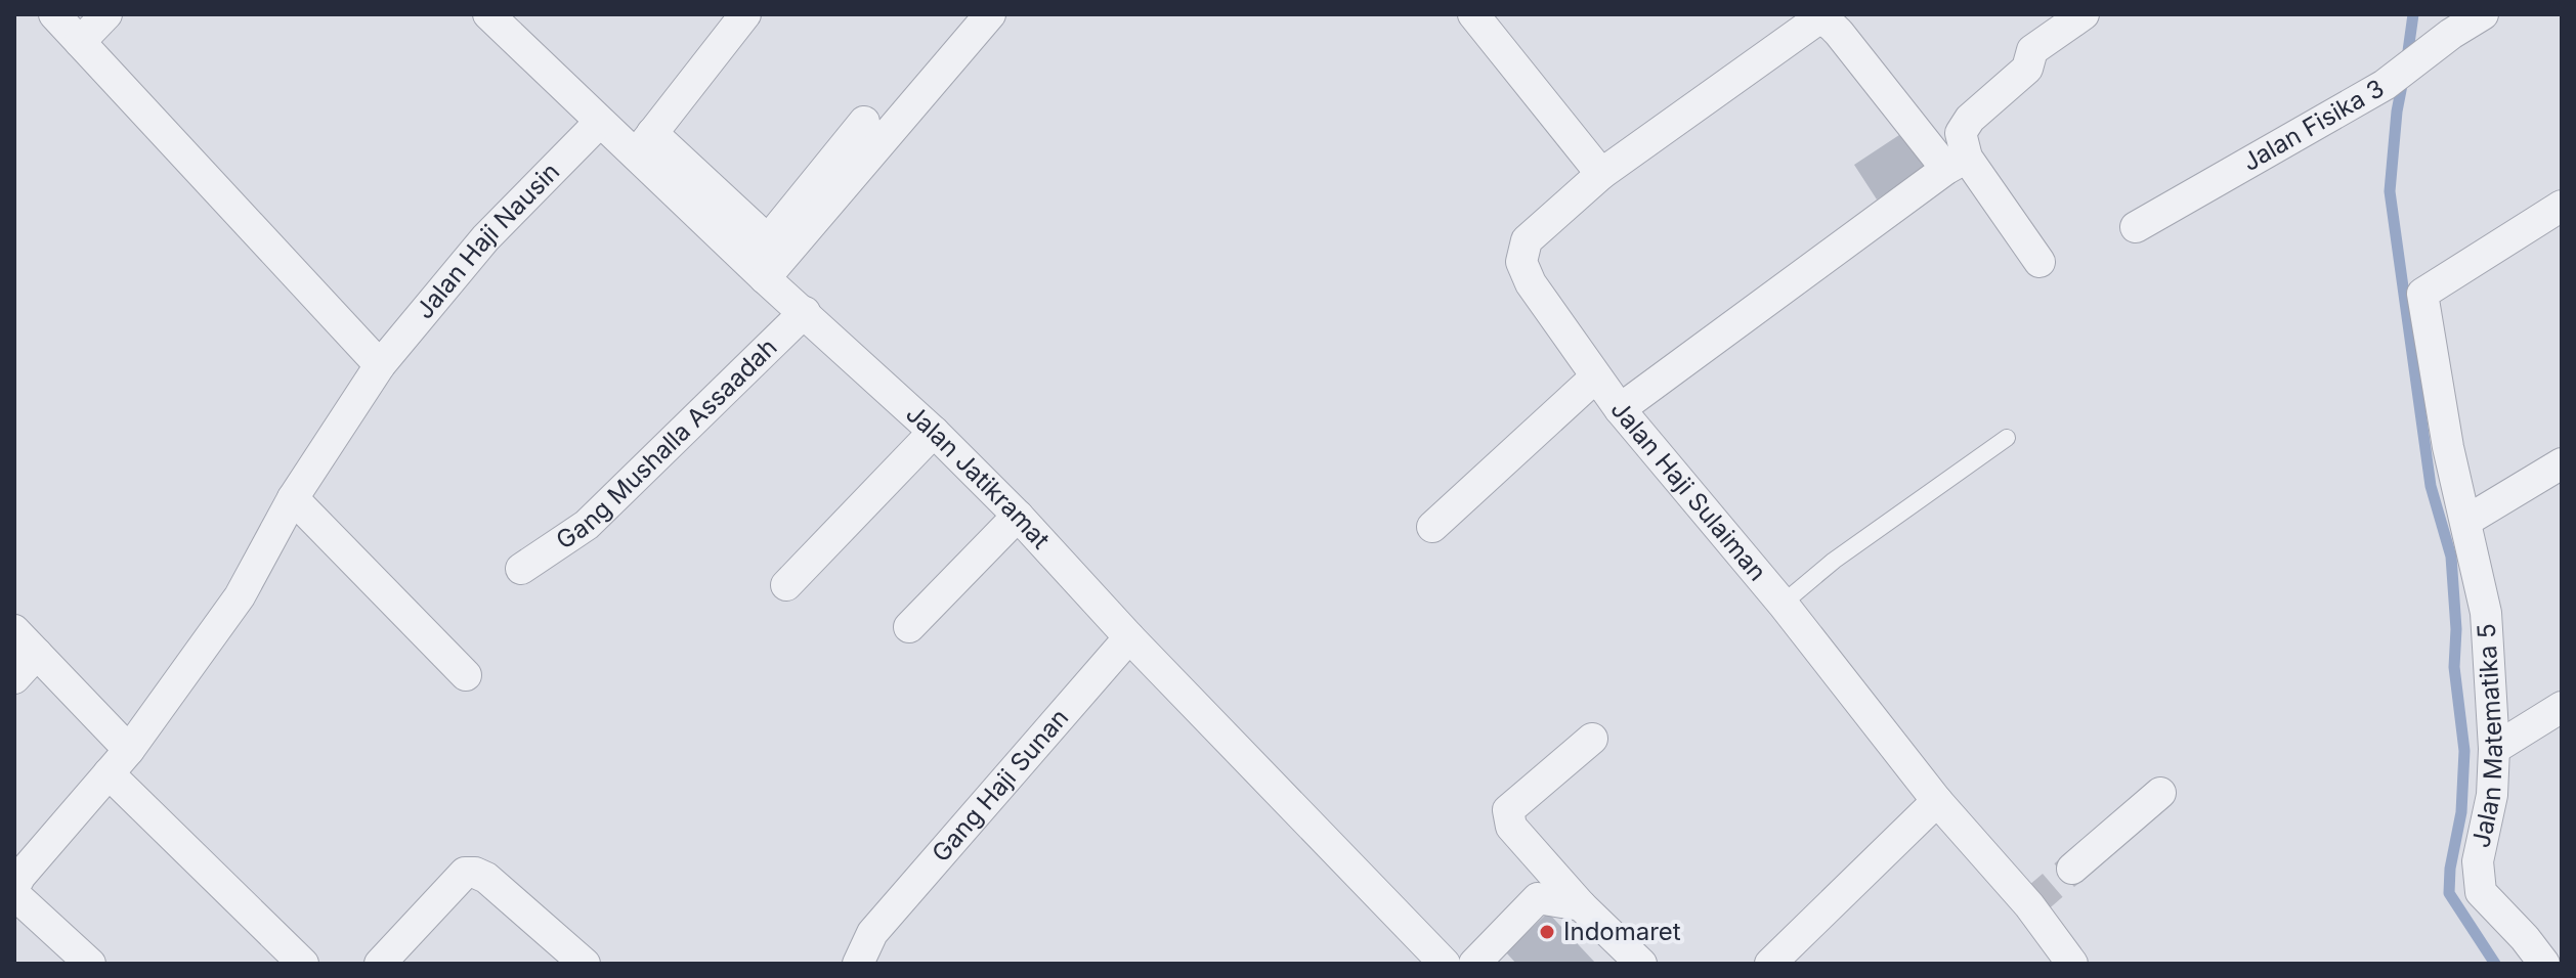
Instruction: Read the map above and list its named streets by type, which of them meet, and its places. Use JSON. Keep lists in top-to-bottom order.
{
  "streets": {
    "street": [
      "Jalan Fisika 3",
      "Jalan Haji Nausin",
      "Gang Mushalla Assaadah",
      "Jalan Jatikramat",
      "Jalan Haji Sulaiman",
      "Jalan Matematika 5",
      "Gang Haji Sunan"
    ]
  },
  "crossings": [
    ["Jalan Haji Nausin", "Jalan Jatikramat"],
    ["Gang Mushalla Assaadah", "Jalan Jatikramat"],
    ["Jalan Jatikramat", "Gang Haji Sunan"]
  ],
  "places": ["Indomaret"]
}
